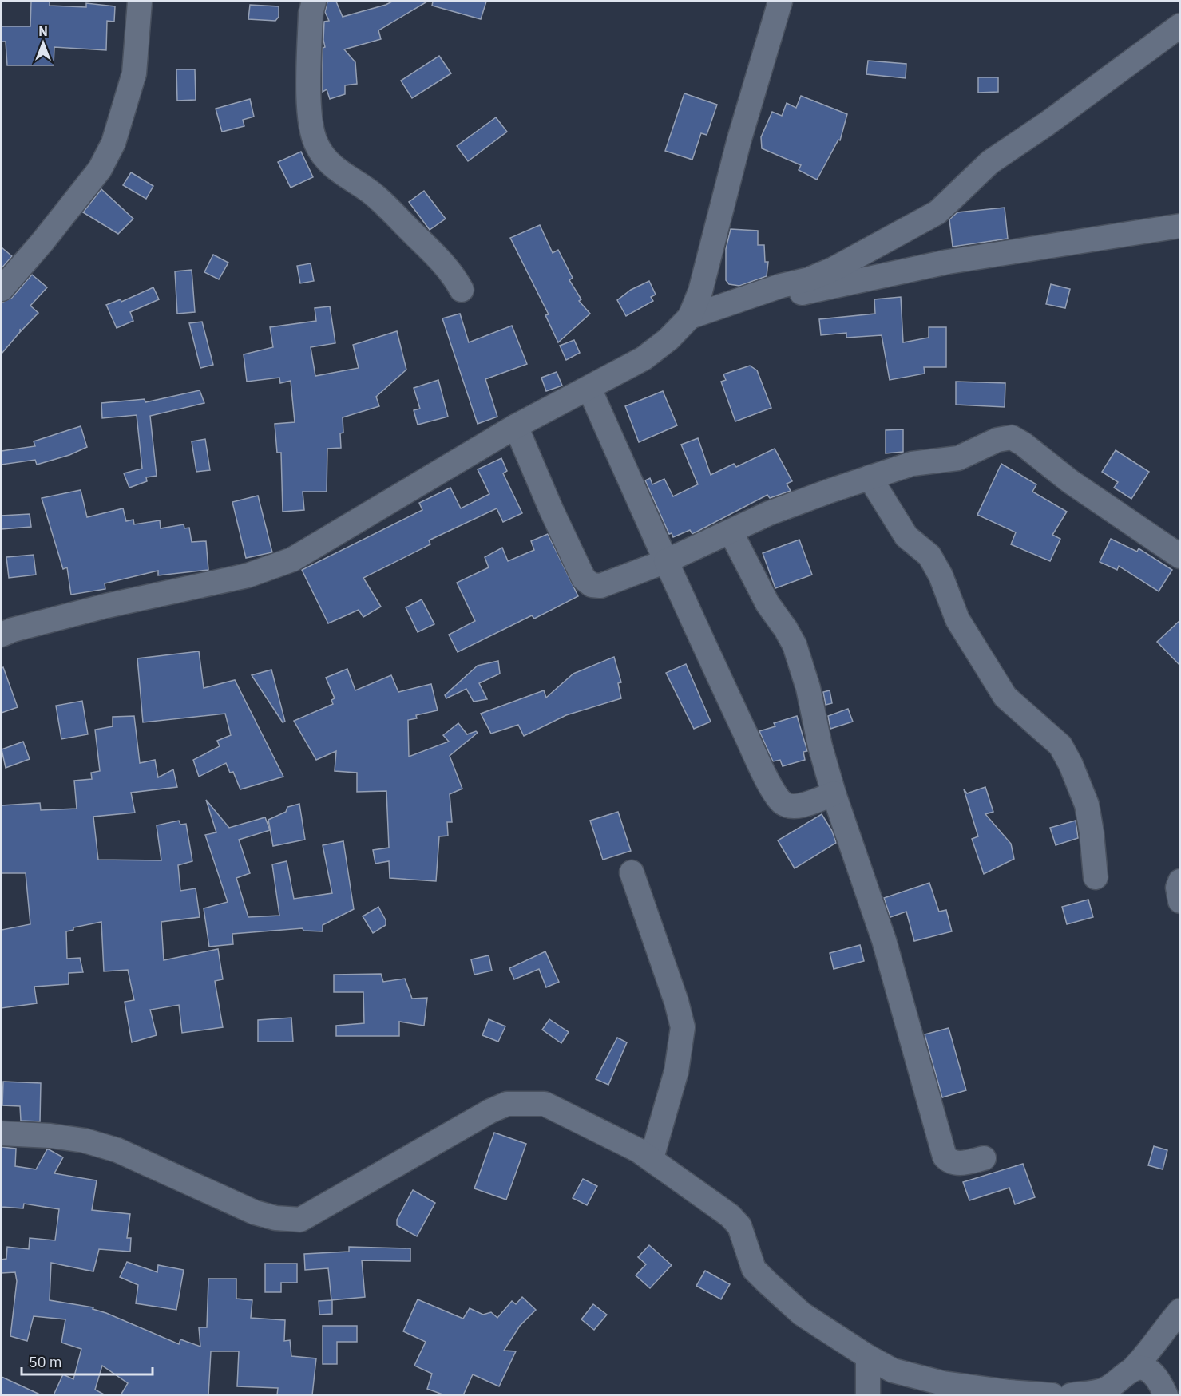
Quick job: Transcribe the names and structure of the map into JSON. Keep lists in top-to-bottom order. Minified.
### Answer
{"scale_bar":"50 m","north":"top"}
